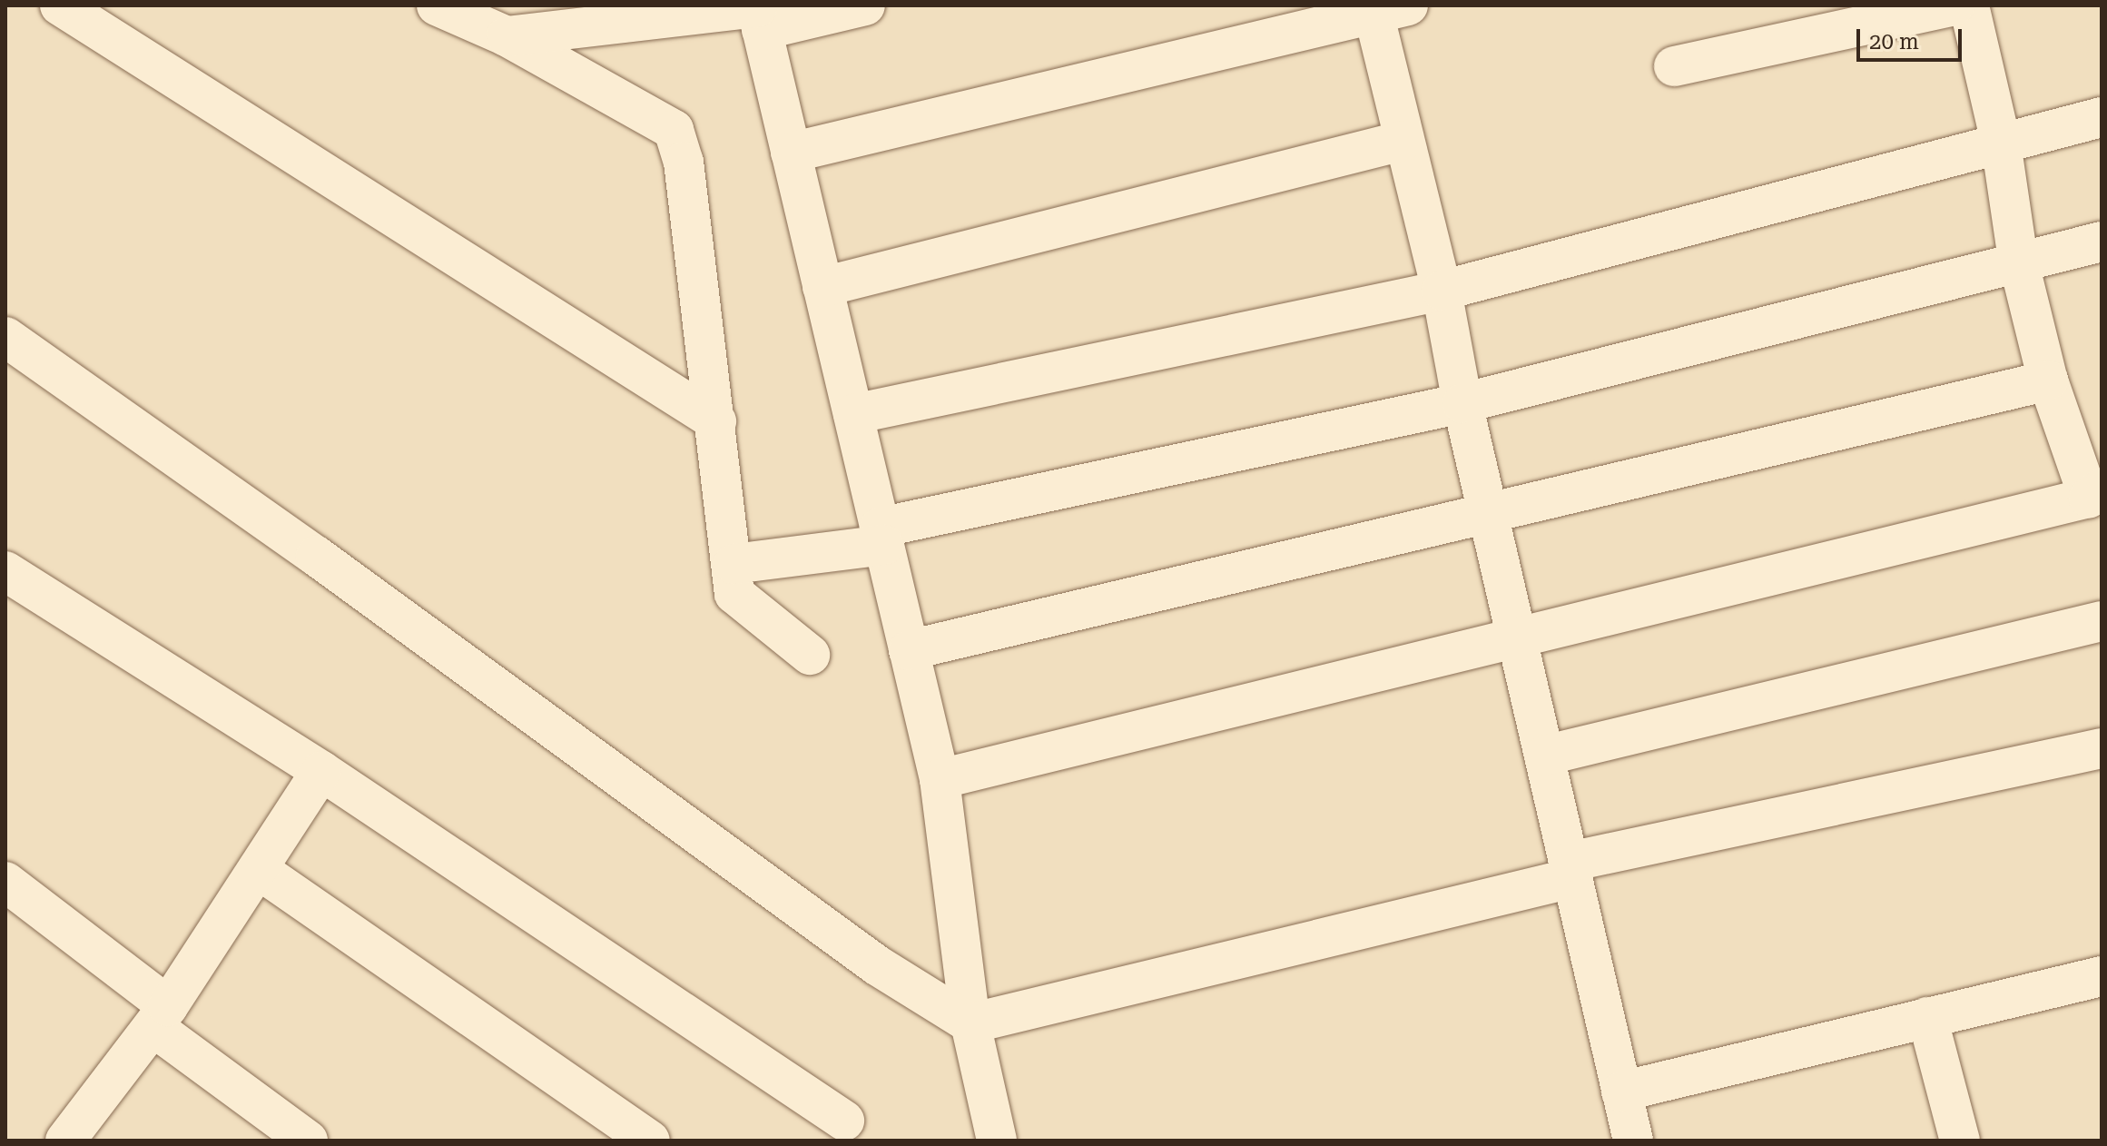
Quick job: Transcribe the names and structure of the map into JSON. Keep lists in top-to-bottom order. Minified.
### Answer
{"scale_bar":"20 m"}
